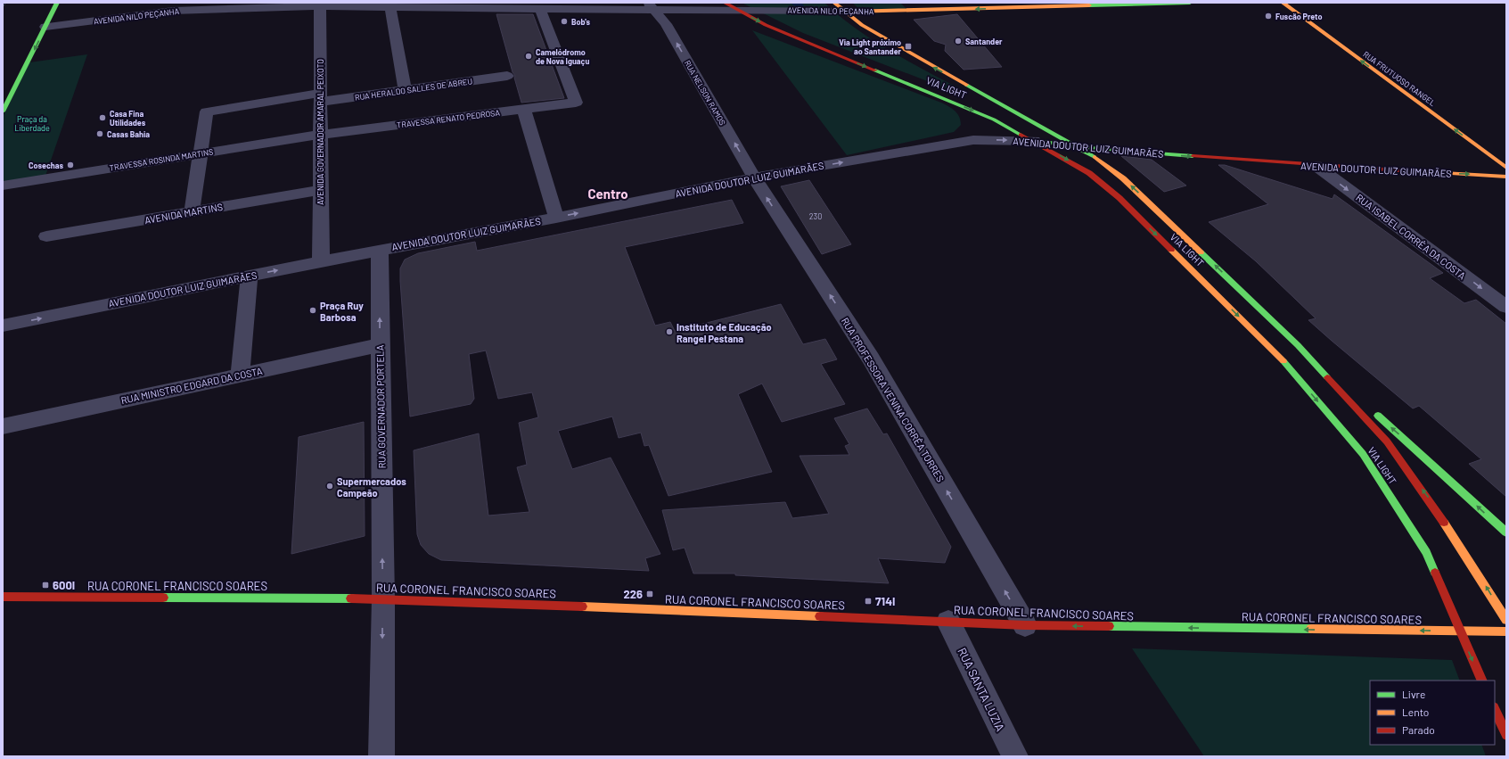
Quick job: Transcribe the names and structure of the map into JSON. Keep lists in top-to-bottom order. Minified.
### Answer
{"streets":{"main road":["AVENIDA NILO PEÇANHA","RUA FRUTUOSO RANGEL","VIA LIGHT","AVENIDA DOUTOR LUIZ GUIMARÃES","RUA CORONEL FRANCISCO SOARES"],"street":["RUA HERALDO SALLES DE ABREU","RUA NELSON RAMOS","TRAVESSA RENATO PEDROSA","AVENIDA GOVERNADOR AMARAL PEIXOTO","TRAVESSA ROSINDA MARTINS","AVENIDA MARTINS","RUA ISABEL CORRÊA DA COSTA","RUA MINISTRO EDGARD DA COSTA","RUA PROFESSORA VENINA CORRÊA TORRES","RUA GOVERNADOR PORTELA","RUA SANTA LUZIA"]},"crossings":[["AVENIDA NILO PEÇANHA","VIA LIGHT"],["AVENIDA NILO PEÇANHA","RUA NELSON RAMOS"],["AVENIDA NILO PEÇANHA","TRAVESSA RENATO PEDROSA"],["AVENIDA NILO PEÇANHA","AVENIDA GOVERNADOR AMARAL PEIXOTO"],["VIA LIGHT","AVENIDA DOUTOR LUIZ GUIMARÃES"],["VIA LIGHT","RUA CORONEL FRANCISCO SOARES"],["RUA HERALDO SALLES DE ABREU","AVENIDA GOVERNADOR AMARAL PEIXOTO"],["RUA HERALDO SALLES DE ABREU","TRAVESSA ROSINDA MARTINS"],["RUA NELSON RAMOS","AVENIDA DOUTOR LUIZ GUIMARÃES"],["RUA NELSON RAMOS","RUA PROFESSORA VENINA CORRÊA TORRES"],["TRAVESSA RENATO PEDROSA","AVENIDA GOVERNADOR AMARAL PEIXOTO"],["TRAVESSA RENATO PEDROSA","TRAVESSA ROSINDA MARTINS"],["AVENIDA GOVERNADOR AMARAL PEIXOTO","AVENIDA DOUTOR LUIZ GUIMARÃES"],["AVENIDA GOVERNADOR AMARAL PEIXOTO","TRAVESSA ROSINDA MARTINS"],["AVENIDA GOVERNADOR AMARAL PEIXOTO","AVENIDA MARTINS"],["AVENIDA DOUTOR LUIZ GUIMARÃES","RUA ISABEL CORRÊA DA COSTA"],["AVENIDA DOUTOR LUIZ GUIMARÃES","RUA PROFESSORA VENINA CORRÊA TORRES"],["AVENIDA DOUTOR LUIZ GUIMARÃES","RUA GOVERNADOR PORTELA"],["RUA MINISTRO EDGARD DA COSTA","RUA GOVERNADOR PORTELA"],["RUA PROFESSORA VENINA CORRÊA TORRES","RUA CORONEL FRANCISCO SOARES"],["RUA GOVERNADOR PORTELA","RUA CORONEL FRANCISCO SOARES"],["RUA CORONEL FRANCISCO SOARES","RUA SANTA LUZIA"]],"one_way":["RUA FRUTUOSO RANGEL","RUA NELSON RAMOS","AVENIDA DOUTOR LUIZ GUIMARÃES","RUA ISABEL CORRÊA DA COSTA","RUA PROFESSORA VENINA CORRÊA TORRES"],"districts":["Centro"],"parks":["Praça da Liberdade"],"places":{"other":["Fuscão Preto","Bob's","Santander","Camelódromo de Nova Iguaçu","Casa Fina Utilidades","Casas Bahia","Cosechas","Praça Ruy Barbosa","Instituto de Educação Rangel Pestana","Supermercados Campeão"],"transit":["Via Light próximo ao Santander","600I","226","714I"]},"house_numbers":["230"],"legend":["Livre","Lento","Parado"]}
